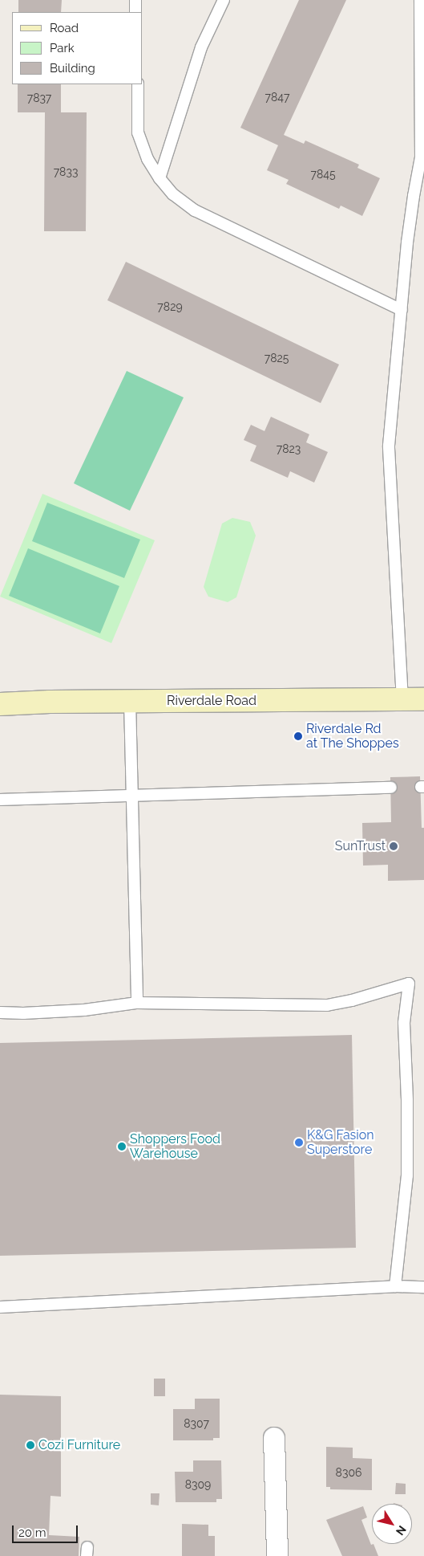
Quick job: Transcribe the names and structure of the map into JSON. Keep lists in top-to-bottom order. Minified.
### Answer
{"streets":{"main road":["Riverdale Road"]},"places":["Riverdale Rd at The Shoppes","SunTrust","K&G Fasion Superstore","Shoppers Food Warehouse","Cozi Furniture"],"house_numbers":["7847","7837","7833","7845","7829","7825","7823","8307","8306","8309"],"legend":["Road","Park","Building"],"scale_bar":"20 m","north":"bottom right"}
